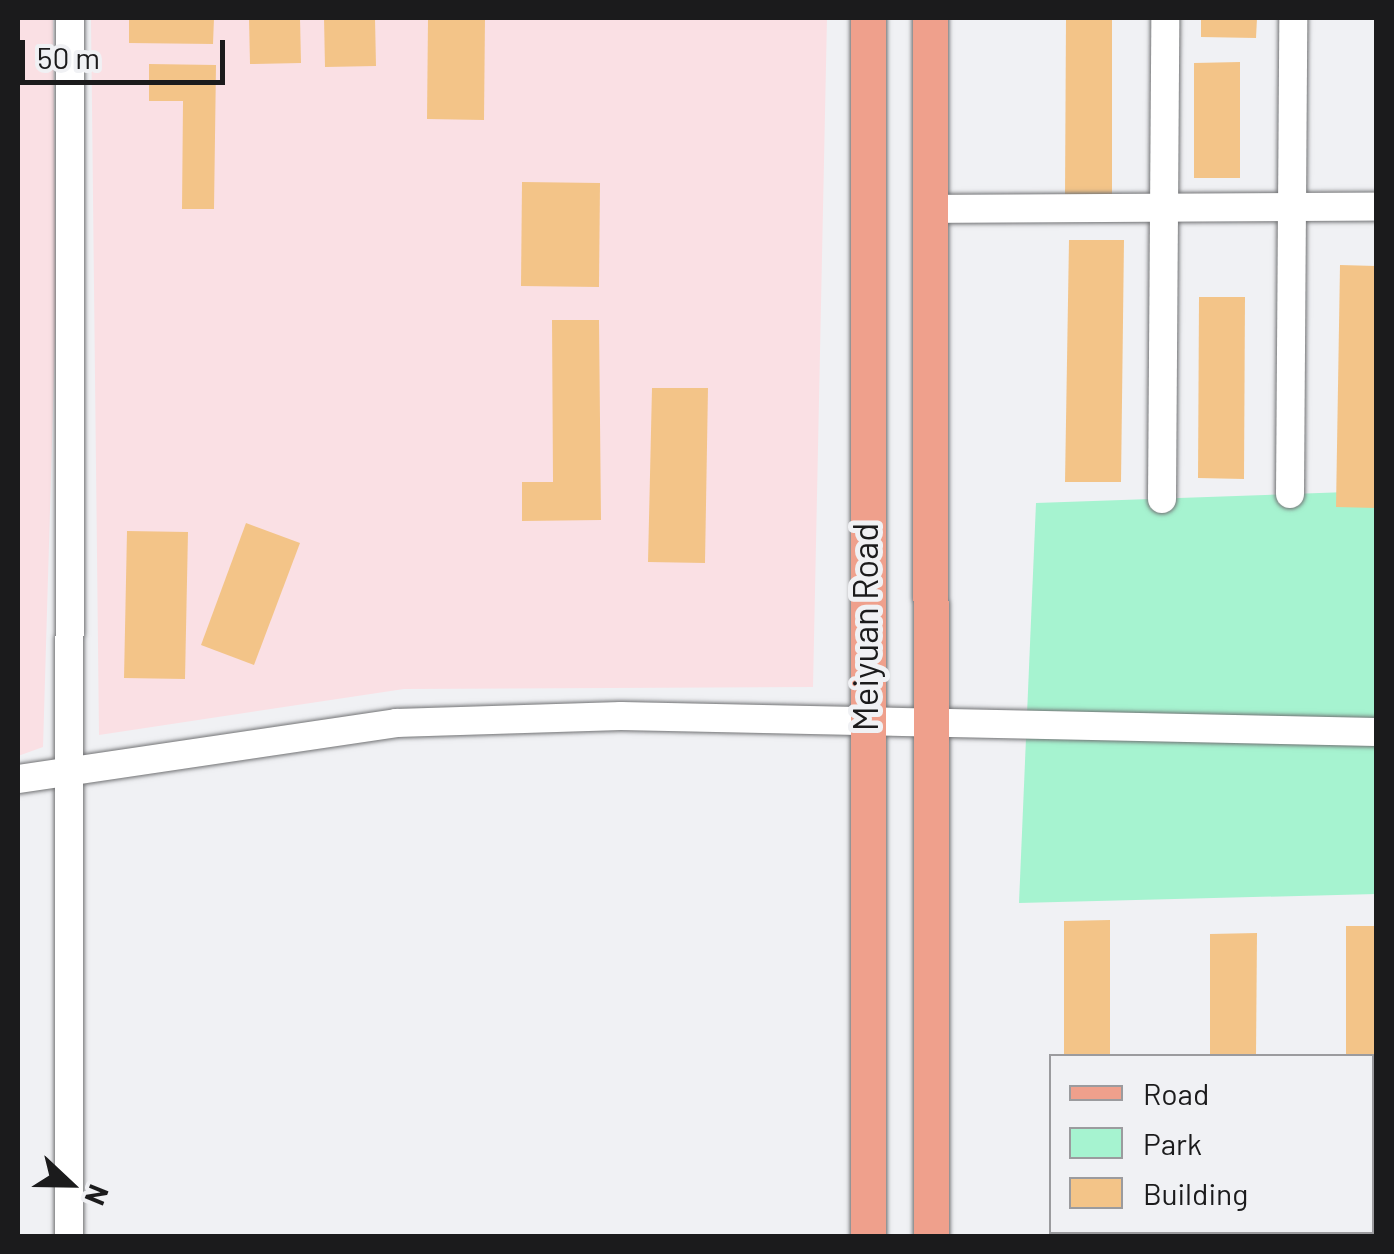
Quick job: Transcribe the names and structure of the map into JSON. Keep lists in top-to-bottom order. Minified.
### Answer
{"streets":{"main road":["Meiyuan Road"]},"legend":["Road","Park","Building"],"scale_bar":"50 m","north":"right"}
